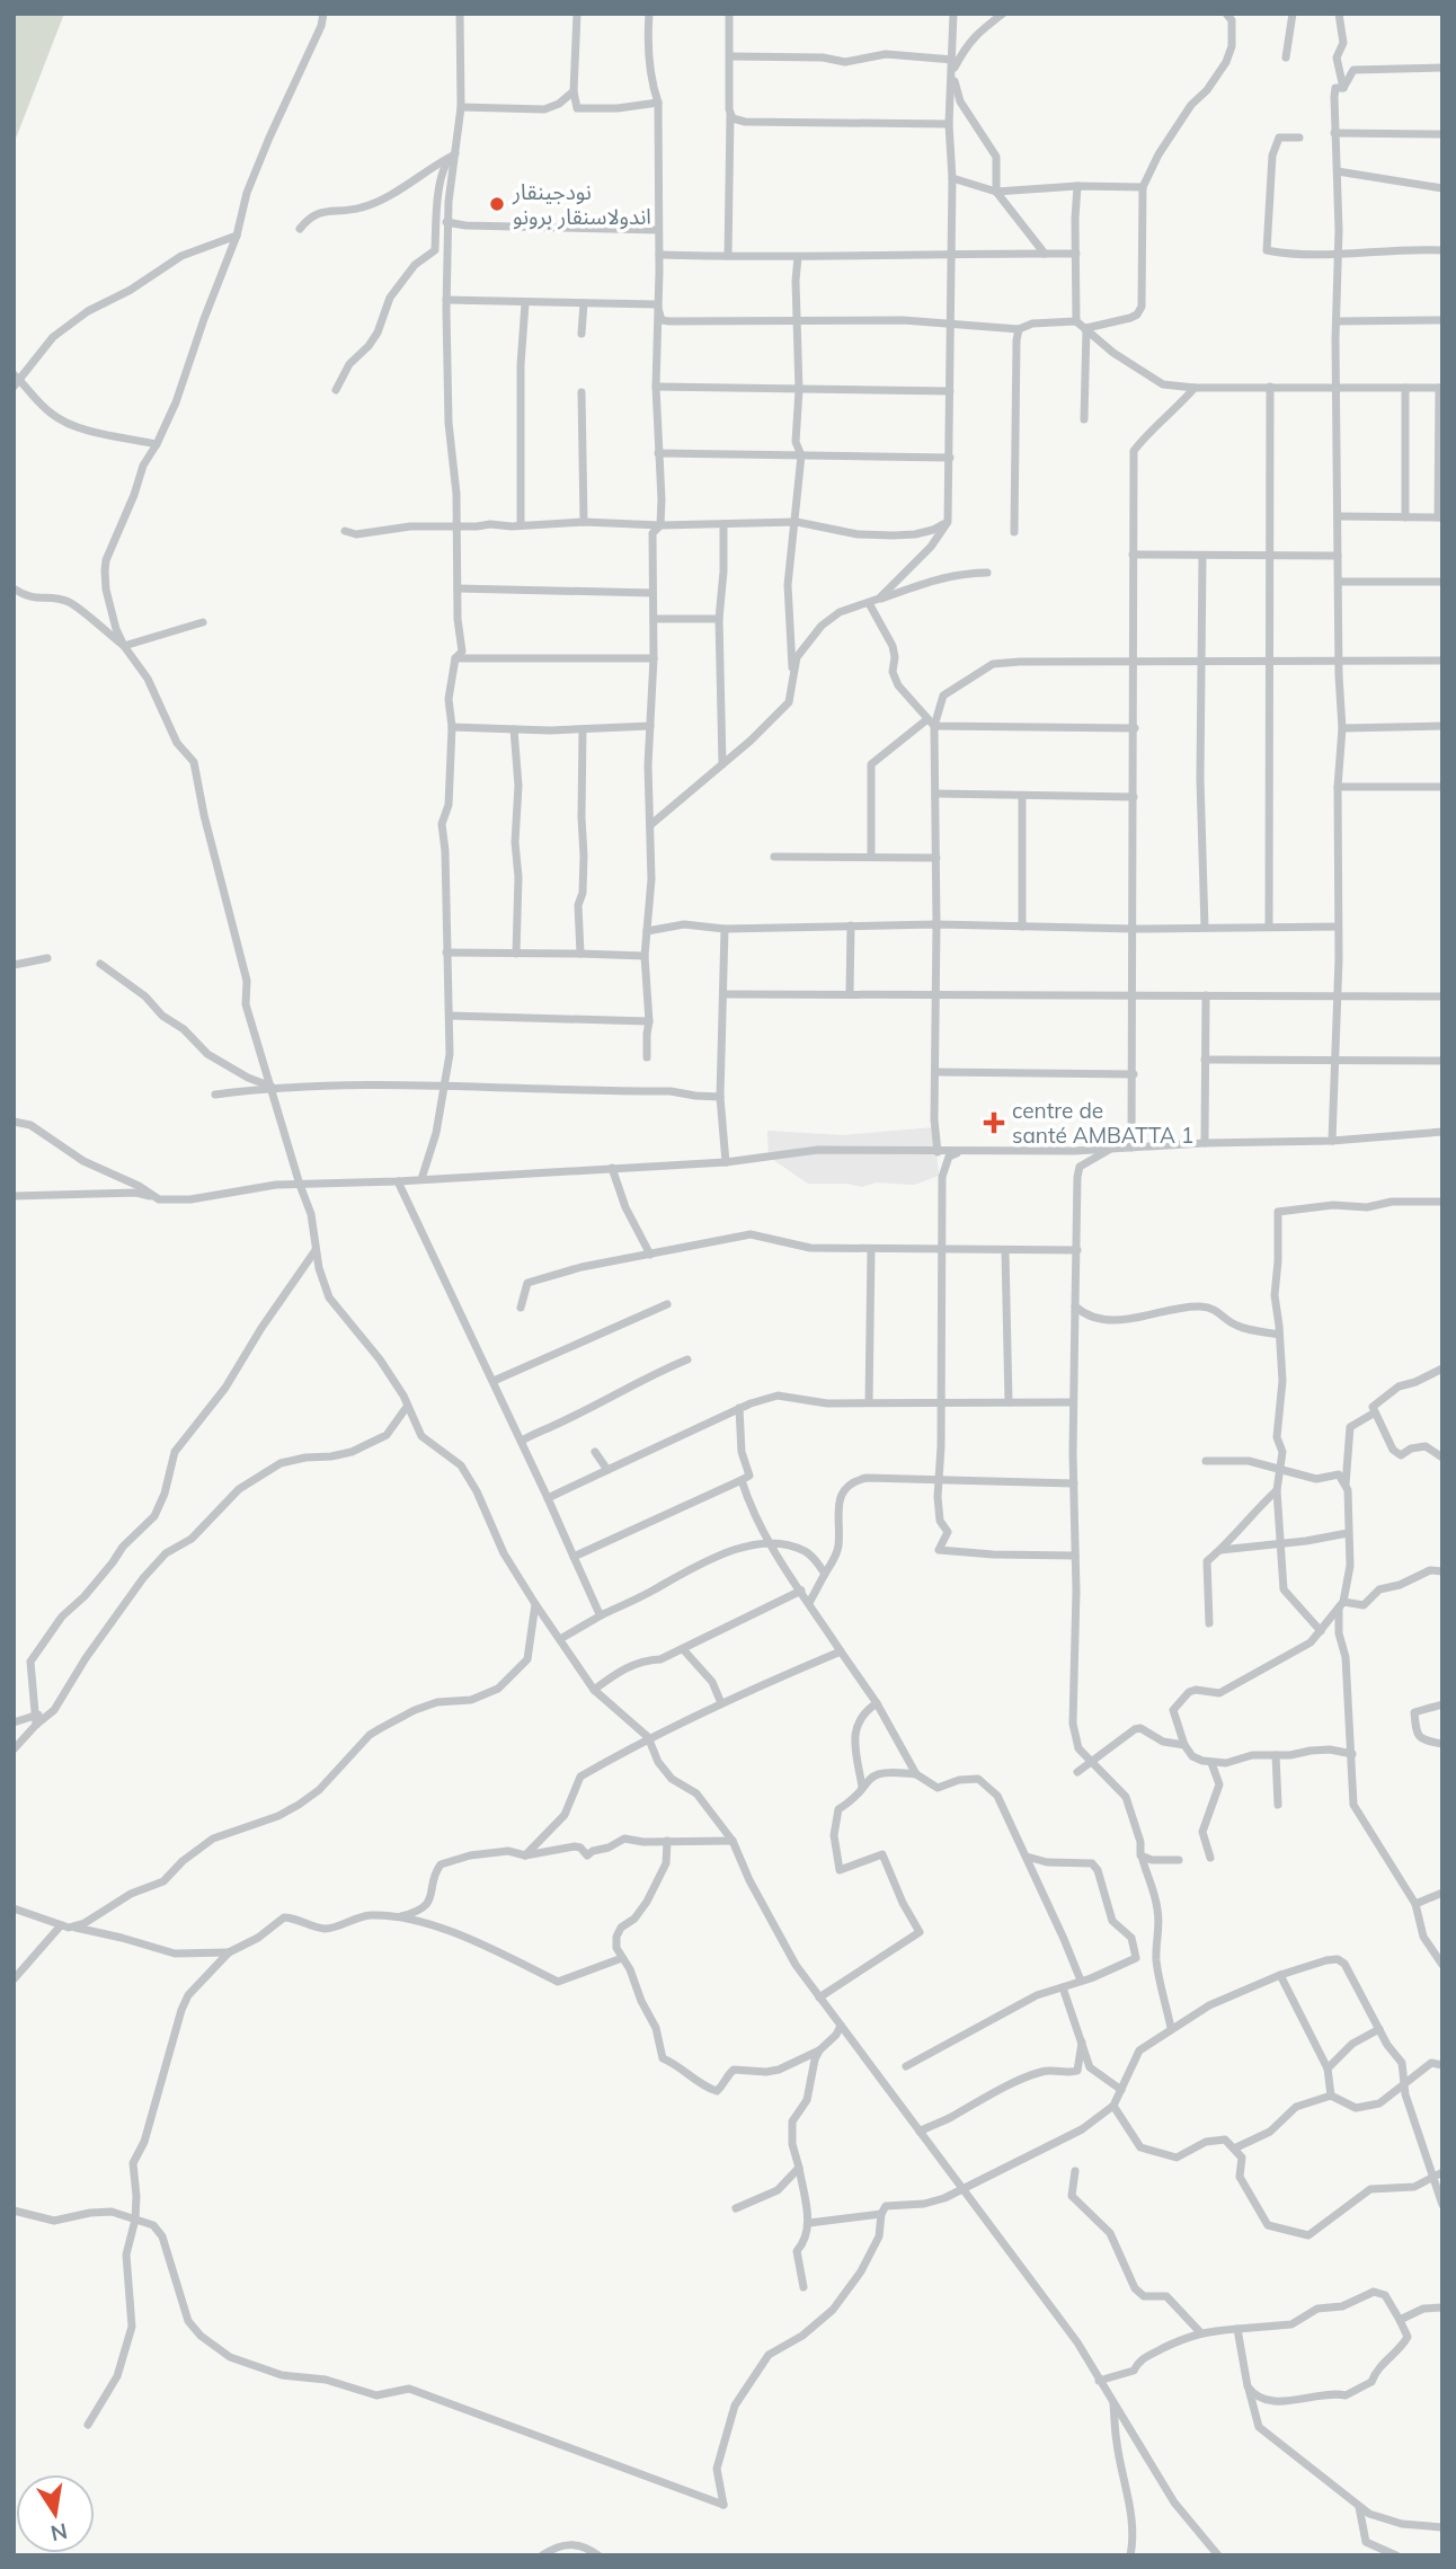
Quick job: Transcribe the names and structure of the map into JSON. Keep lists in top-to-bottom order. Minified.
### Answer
{"places":{"other":["نودجينقار اندولاسنقار برونو"],"health":["centre de santé AMBATTA 1"]},"north":"bottom"}
